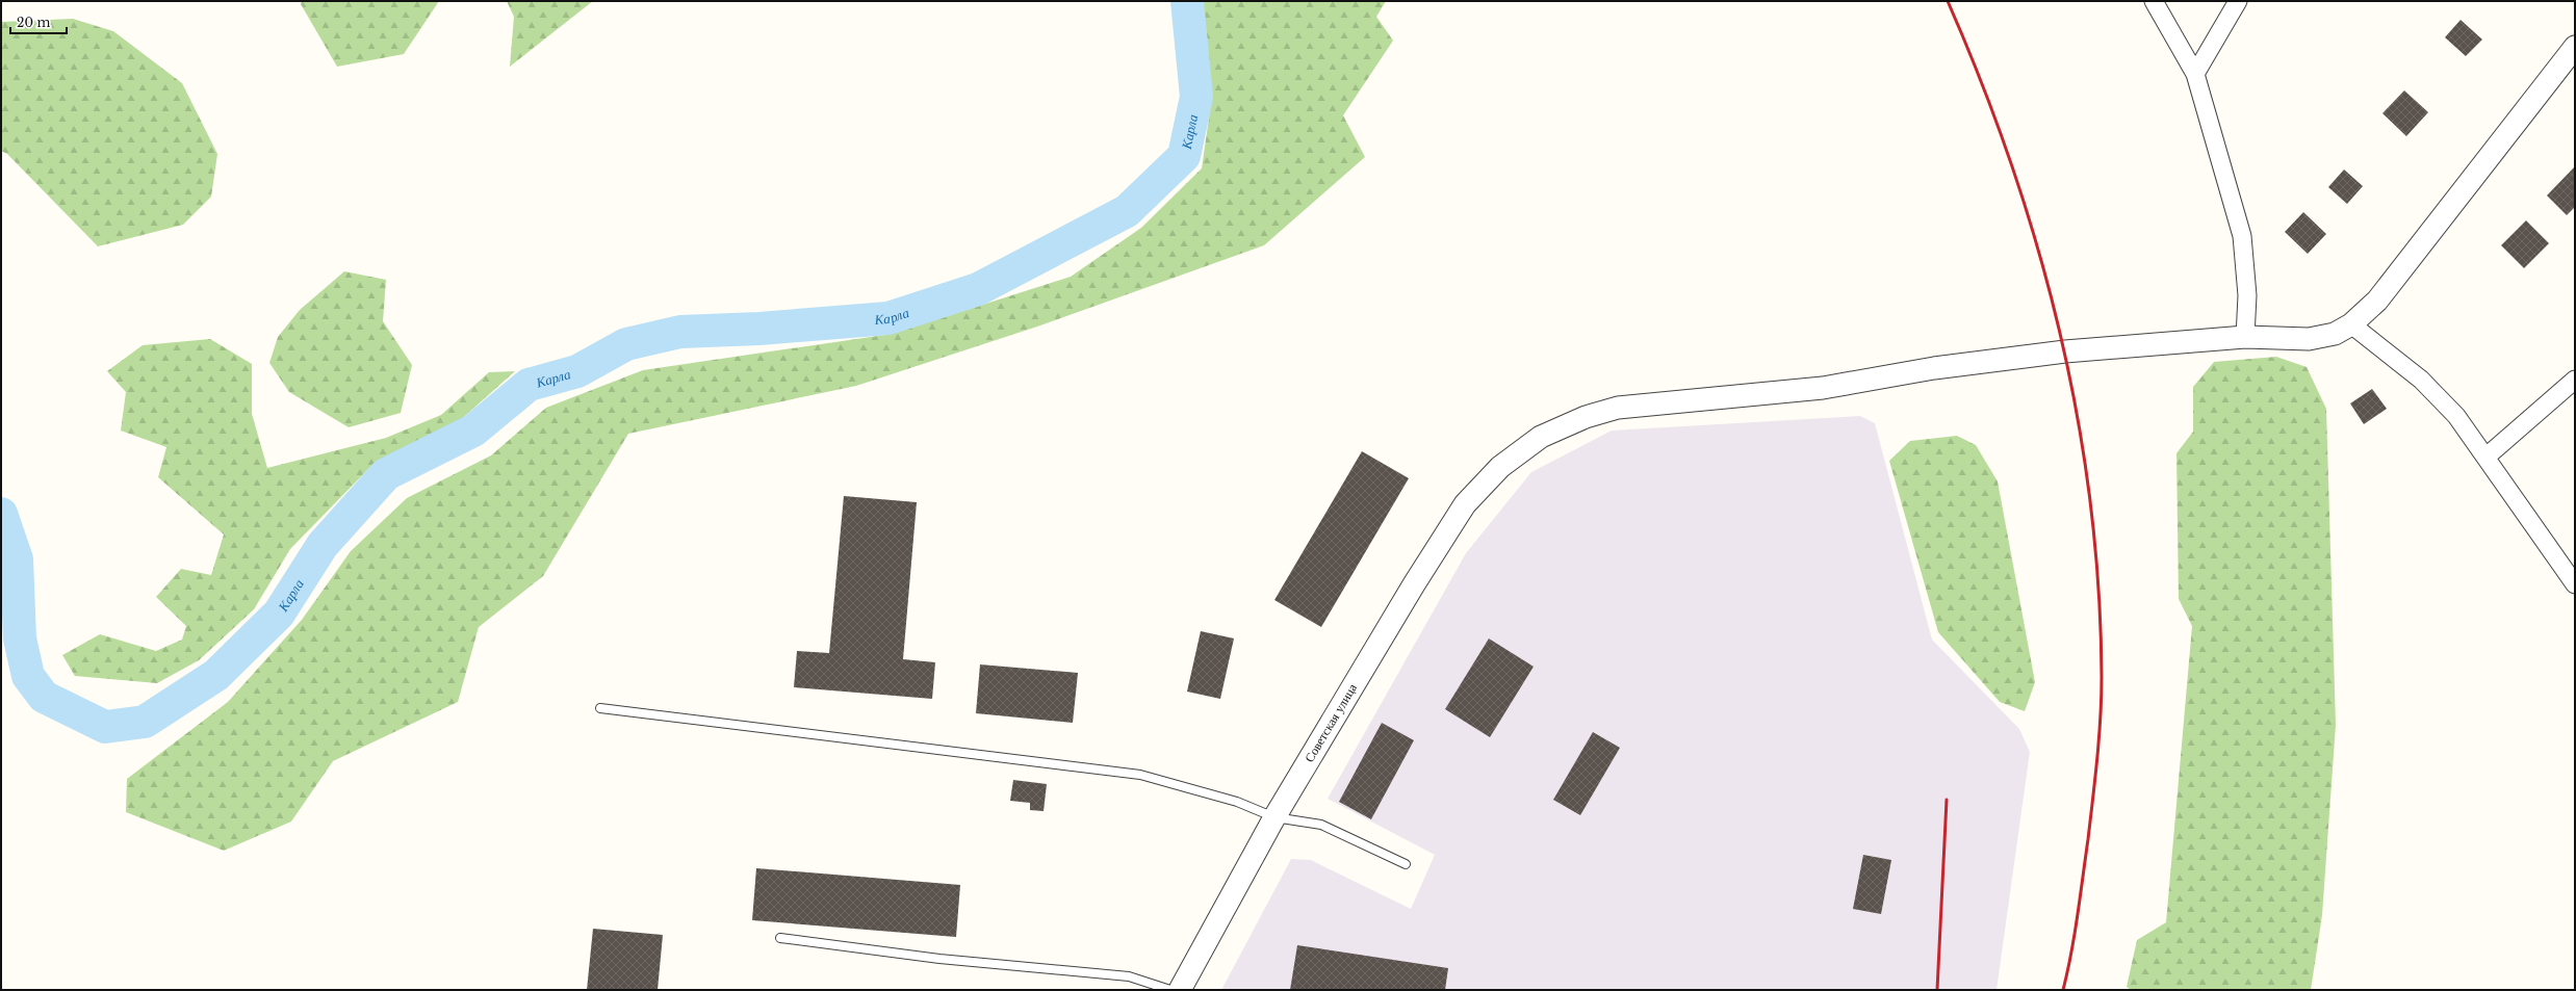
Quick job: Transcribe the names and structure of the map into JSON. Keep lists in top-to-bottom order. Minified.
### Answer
{"streets":{"street":["Советская улица"]},"water":["Карла"],"scale_bar":"20 m"}
